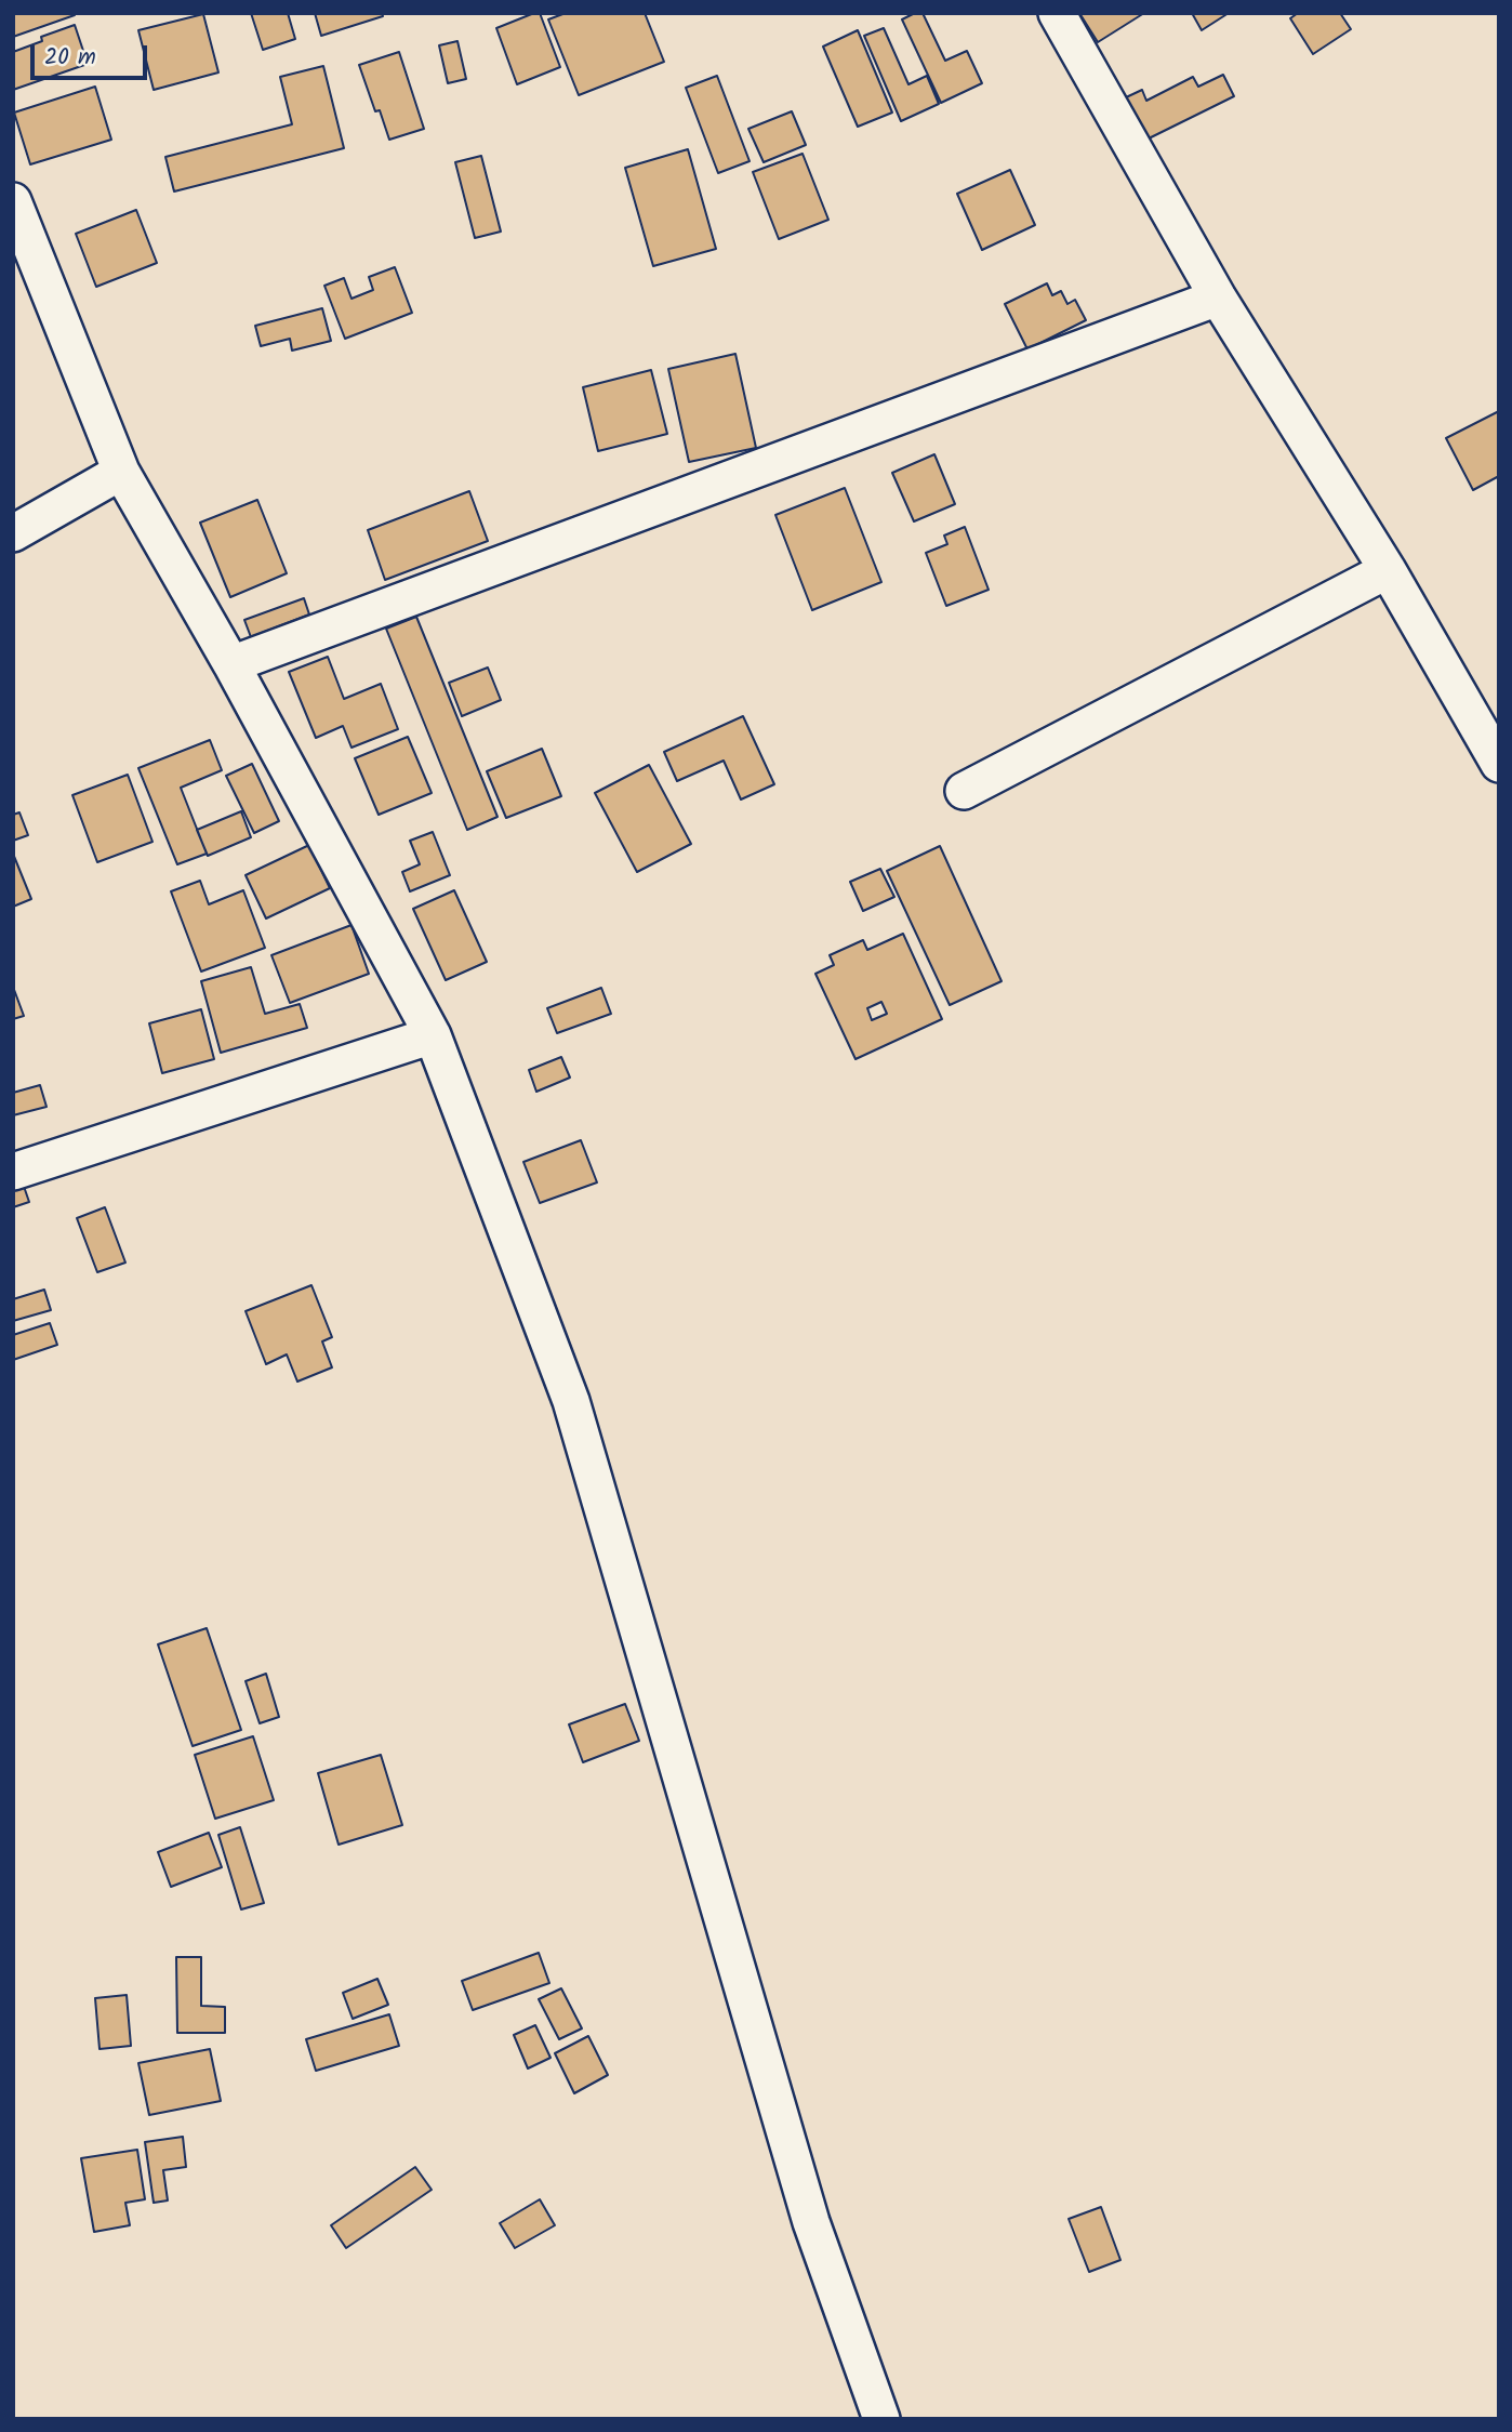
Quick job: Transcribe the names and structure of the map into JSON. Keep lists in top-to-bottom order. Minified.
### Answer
{"scale_bar":"20 m"}
